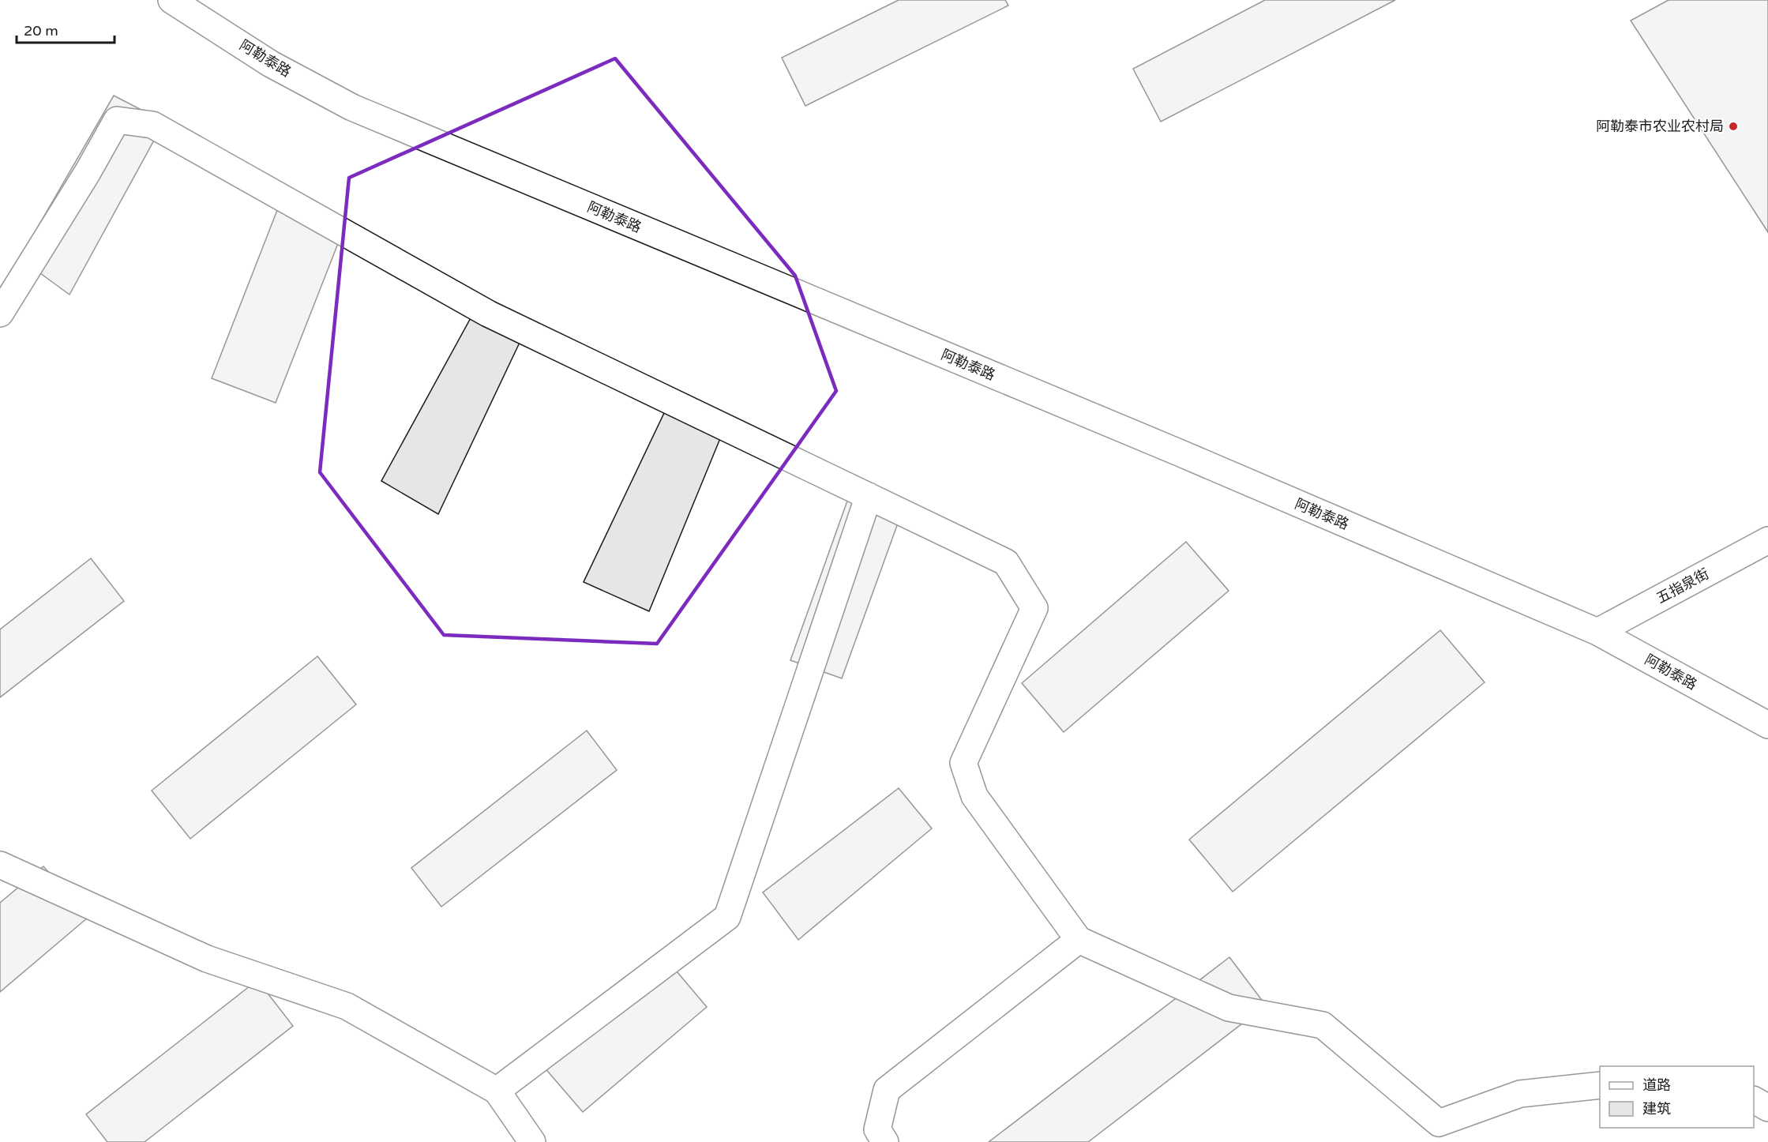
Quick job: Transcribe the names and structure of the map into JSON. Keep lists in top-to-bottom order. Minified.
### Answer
{"streets":{"street":["阿勒泰路","五指泉街"]},"crossings":[["阿勒泰路","五指泉街"]],"places":["阿勒泰市农业农村局"],"legend":["道路","建筑"],"scale_bar":"20 m"}
